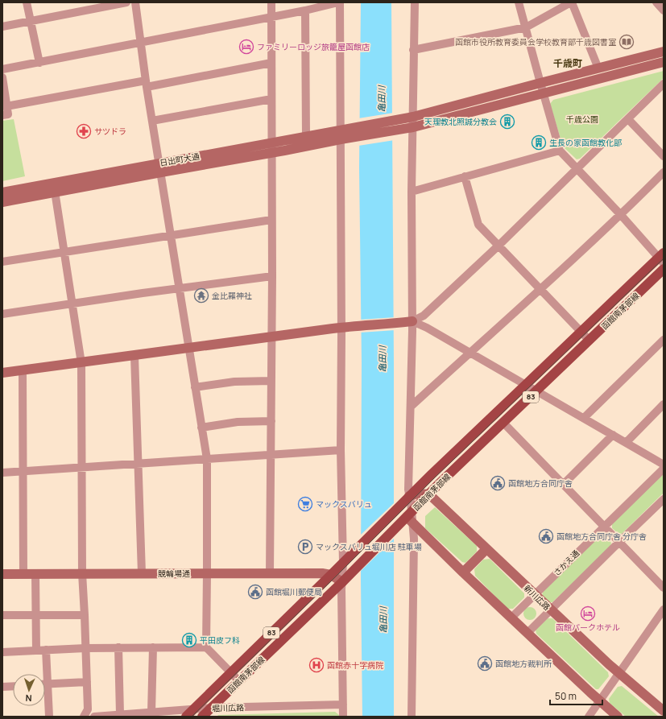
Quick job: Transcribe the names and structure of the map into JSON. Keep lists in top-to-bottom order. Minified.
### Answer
{"streets":{"main road":["函館南茅部線","83"],"street":["日出町大通","さかえ通","競輪場通","新川広路","堀川広路"]},"crossings":[["函館南茅部線","83"],["函館南茅部線","競輪場通"],["函館南茅部線","新川広路"],["函館南茅部線","堀川広路"],["83","競輪場通"],["83","堀川広路"],["さかえ通","新川広路"]],"districts":["千歳町"],"water":["亀田川"],"parks":["千歳公園"],"places":{"library":["函館市役所教育委員会学校教育部千歳図書室"],"hotel":["ファミリーロッジ旅籠屋函館店","函館パークホテル"],"building":["天理教北照誠分教会","生長の家函館教化部","平田皮フ科"],"pharmacy":["サツドラ"],"temple":["金比羅神社"],"public building":["函館地方合同庁舎","函館地方合同庁舎 分庁舎","函館堀川郵便局","函館地方裁判所"],"supermarket":["マックスバリュ"],"parking":["マックスバリュ堀川店 駐車場"],"hospital":["函館赤十字病院"]},"scale_bar":"50 m","north":"bottom"}
